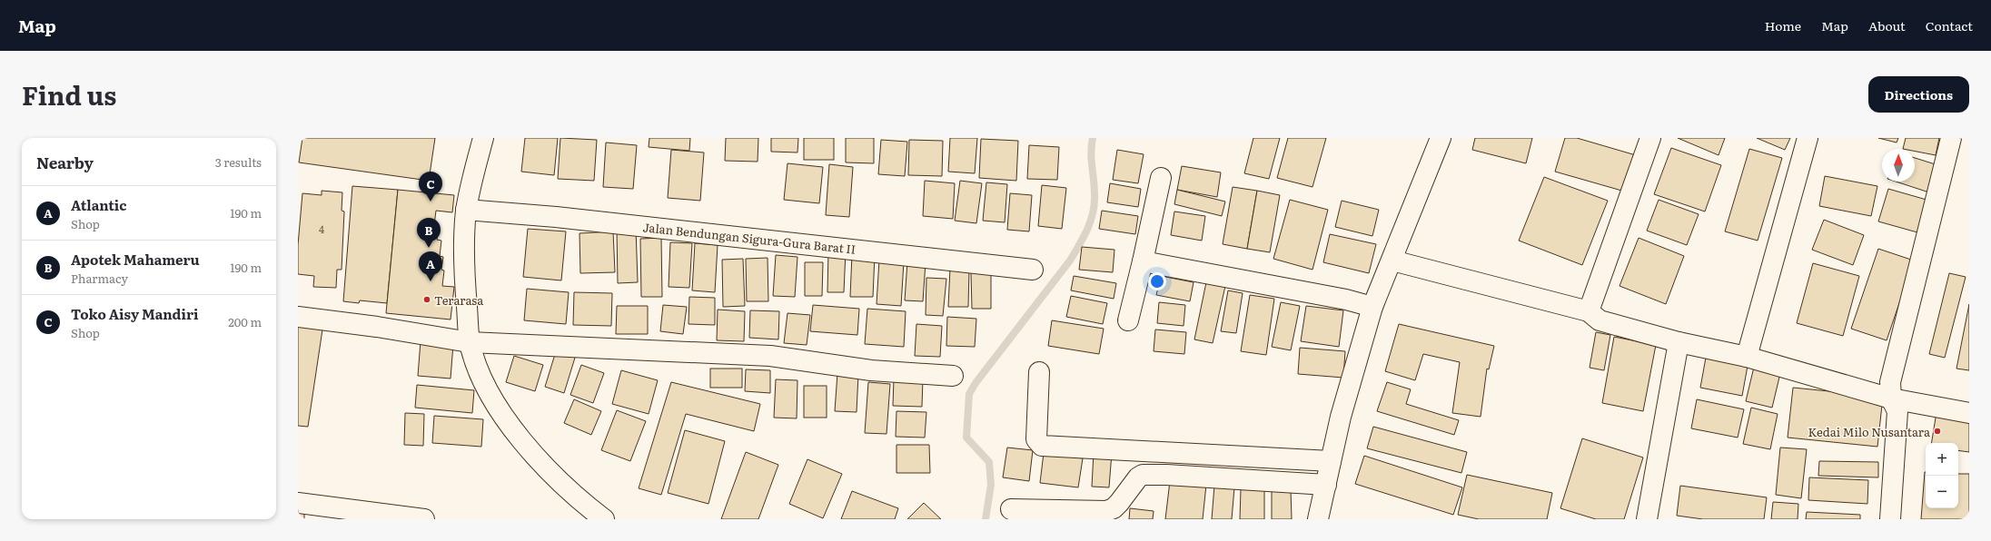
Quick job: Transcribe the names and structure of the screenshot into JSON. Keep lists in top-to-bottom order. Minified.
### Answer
{"streets":{"street":["Jalan Bendungan Sigura-Gura Barat II"]},"places":["Terarasa","Kedai Milo Nusantara"],"house_numbers":["4"],"north":"top","page":{"header":"Map","nav":["Home","Map","About","Contact"],"title":"Find us","buttons":"Directions","heading":["Nearby","3 results"],"pins":["C","B","A"],"list":[{"mark":"A","name":"Atlantic","note":"Shop","value":"190 m"},{"mark":"B","name":"Apotek Mahameru","note":"Pharmacy","value":"190 m"},{"mark":"C","name":"Toko Aisy Mandiri","note":"Shop","value":"200 m"}],"map_buttons":["+","−"]}}
